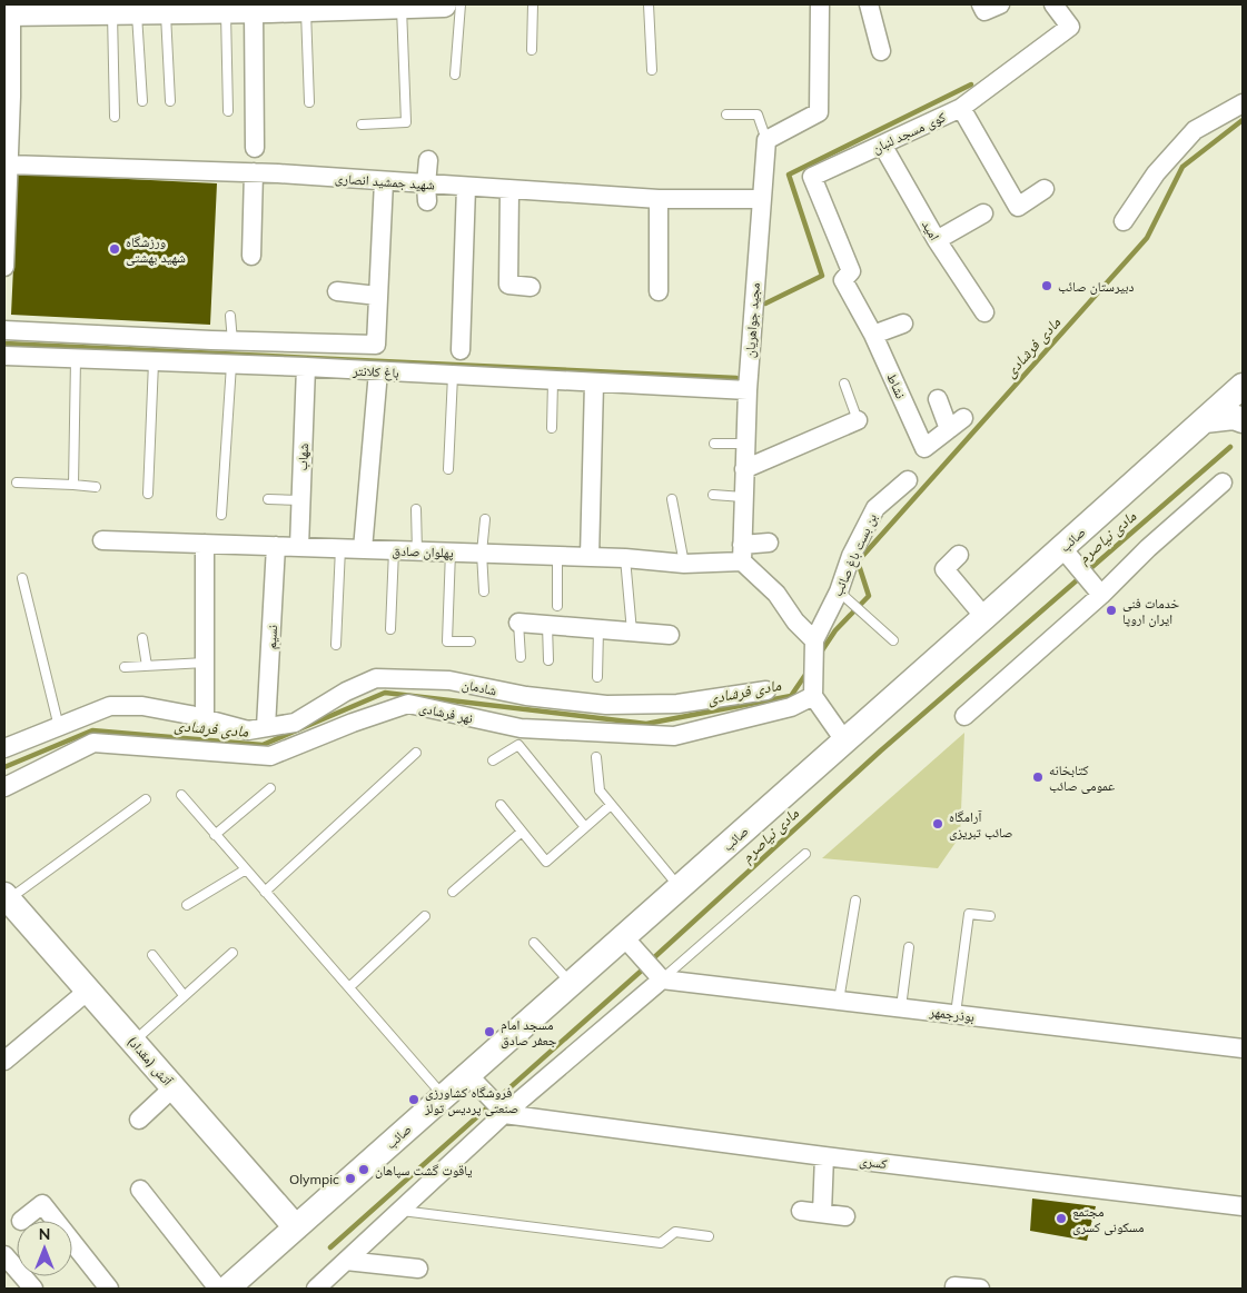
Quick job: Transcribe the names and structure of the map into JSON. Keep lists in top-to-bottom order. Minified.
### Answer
{"streets":{"main road":["صائب","آتش (مقداد)"],"street":["کوی مسجد لنبان","شهید جمشید انصاری","امید","مجید جواهریان","باغ کلانتر","نشاط","شهاب","پهلوان صادق","بن بست باغ صائب","نسیم","شادمان","نهر فرشادی","بوذرجمهر","کسری"]},"crossings":[["کوی مسجد لنبان","امید"],["کوی مسجد لنبان","نشاط"],["شهید جمشید انصاری","مجید جواهریان"],["مجید جواهریان","باغ کلانتر"],["مجید جواهریان","پهلوان صادق"],["باغ کلانتر","شهاب"],["شهاب","پهلوان صادق"],["صائب","آتش (مقداد)"],["پهلوان صادق","نسیم"],["نسیم","شادمان"]],"water":["مادی فرشادی","مادی نیاصرم"],"places":["ورزشگاه شهید بهشتی","دبیرستان صائب","خدمات فنی ایران اروپا","کتابخانه عمومی صائب","آرامگاه صائب تبریزی","مسجد امام جعفر صادق","فروشگاه کشاورزی صنعتی پردیس تولز","یاقوت گشت سپاهان","Olympic","مجتمع مسکونی کسری"],"north":"top"}
